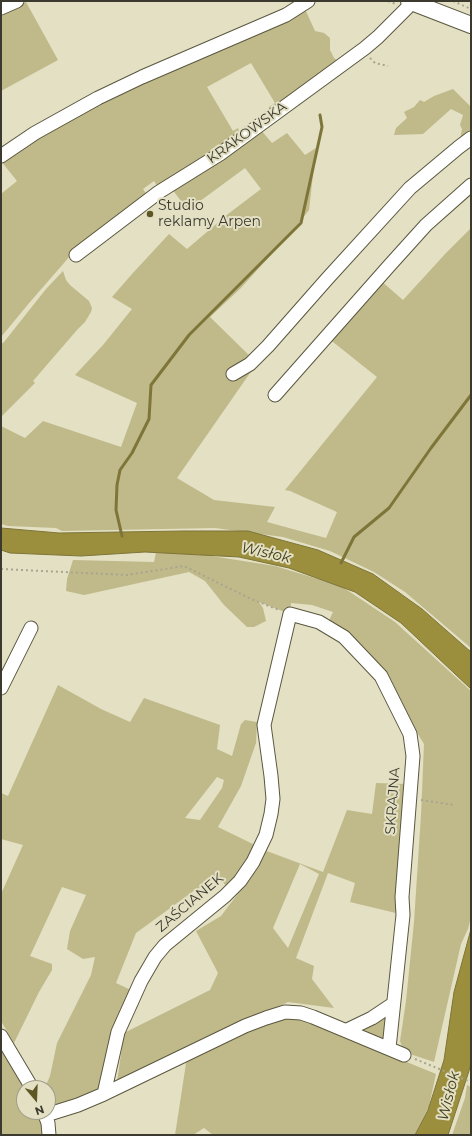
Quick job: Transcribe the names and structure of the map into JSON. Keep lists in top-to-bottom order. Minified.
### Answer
{"streets":{"main road":["KRAKOWSKA"],"street":["SKRAJNA","ZAŚCIANEK"]},"crossings":[["SKRAJNA","ZAŚCIANEK"]],"water":["Wisłok"],"places":["Studio reklamy Arpen"],"north":"bottom"}
